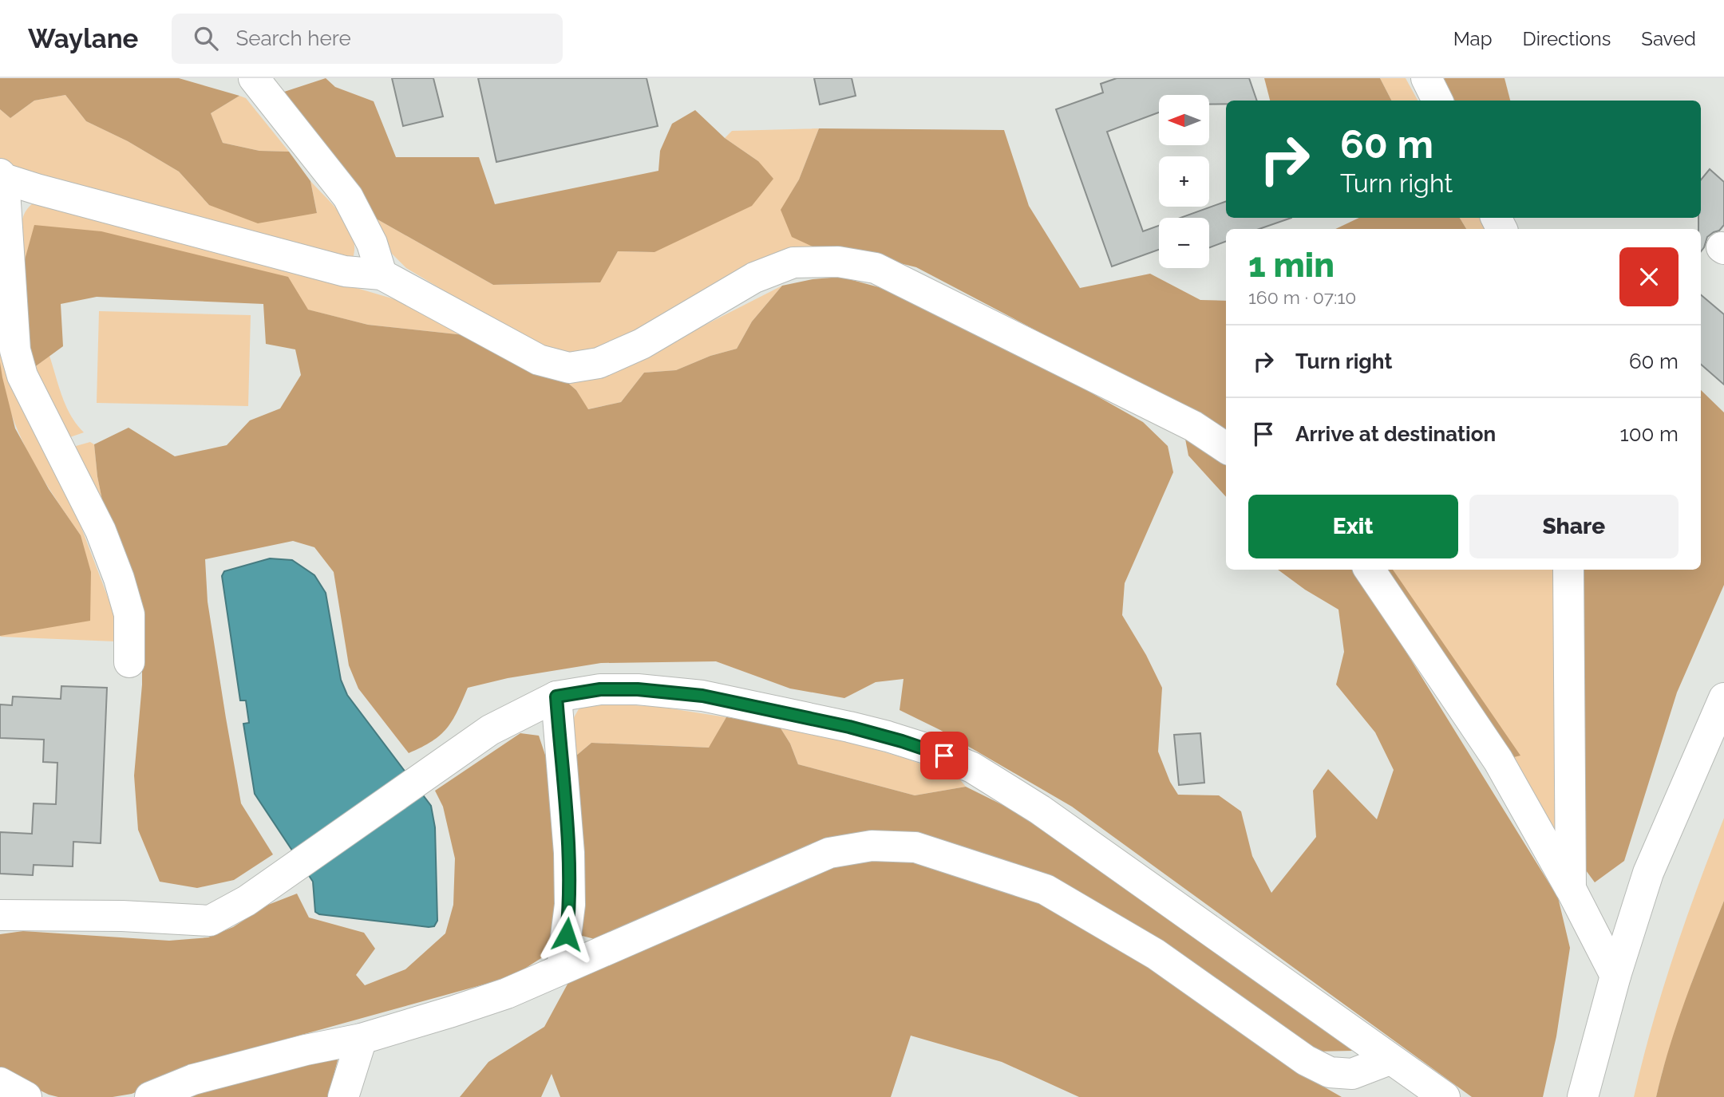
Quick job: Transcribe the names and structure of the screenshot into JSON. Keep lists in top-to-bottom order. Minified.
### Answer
{"north":"left","page":{"header":"Waylane","search":"Search here","nav":["Map","Directions","Saved"],"map_buttons":["+","−"],"turn":["60 m","Turn right"],"heading":["1 min","160 m · 07:10"],"list":[{"name":"Turn right","value":"60 m"},{"name":"Arrive at destination","value":"100 m"}],"buttons":["Exit","Share"]}}
